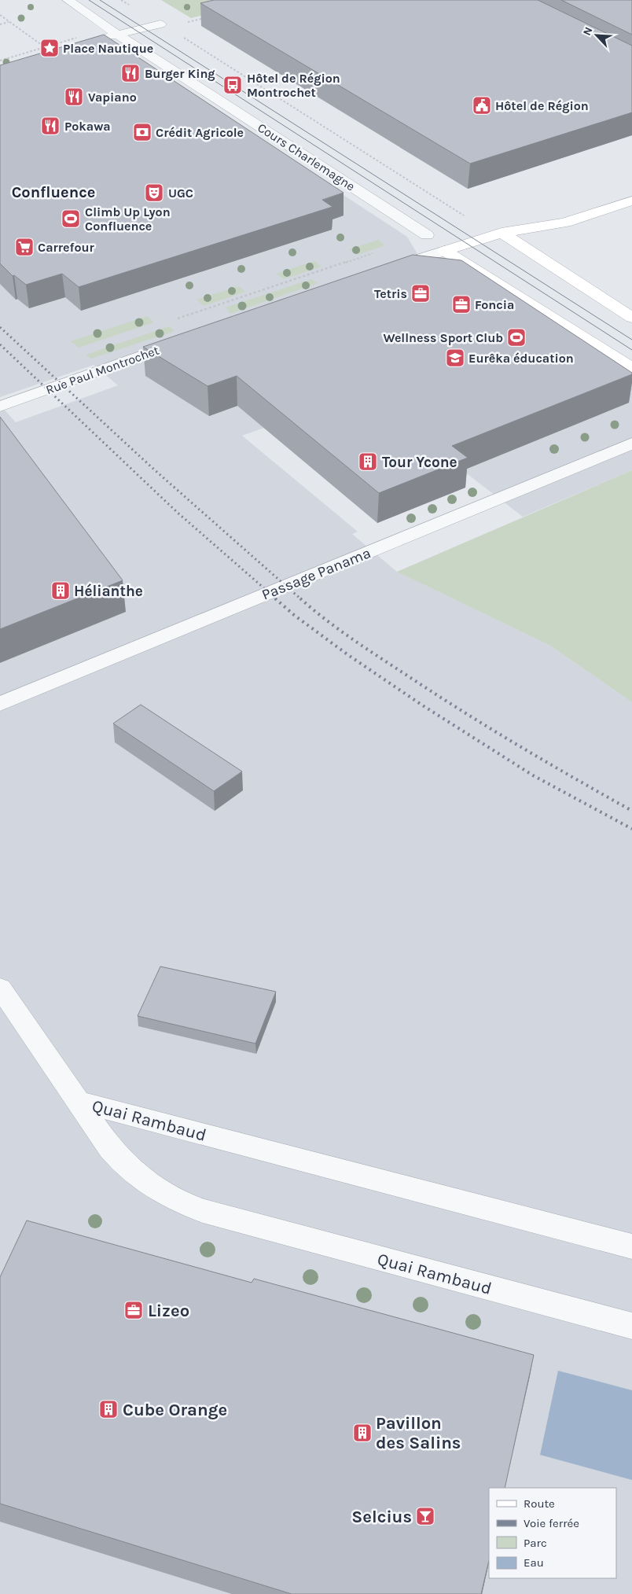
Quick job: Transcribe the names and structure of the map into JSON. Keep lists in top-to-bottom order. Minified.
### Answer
{"streets":{"street":["Cours Charlemagne","Rue Paul Montrochet","Passage Panama","Quai Rambaud"]},"districts":["Confluence"],"places":{"place":["Place Nautique"],"restaurant":["Burger King","Vapiano","Pokawa"],"bus stop":["Hôtel de Région Montrochet"],"public building":["Hôtel de Région"],"bank":["Crédit Agricole"],"theatre":["UGC"],"sports":["Climb Up Lyon Confluence","Wellness Sport Club"],"supermarket":["Carrefour"],"office":["Tetris","Foncia","Lizeo"],"school or university":["Eurêka éducation"],"building":["Tour Ycone","Hélianthe","Cube Orange","Pavillon des Salins"],"bar":["Selcius"]},"legend":["Route","Voie ferrée","Parc","Eau"],"north":"top left"}
